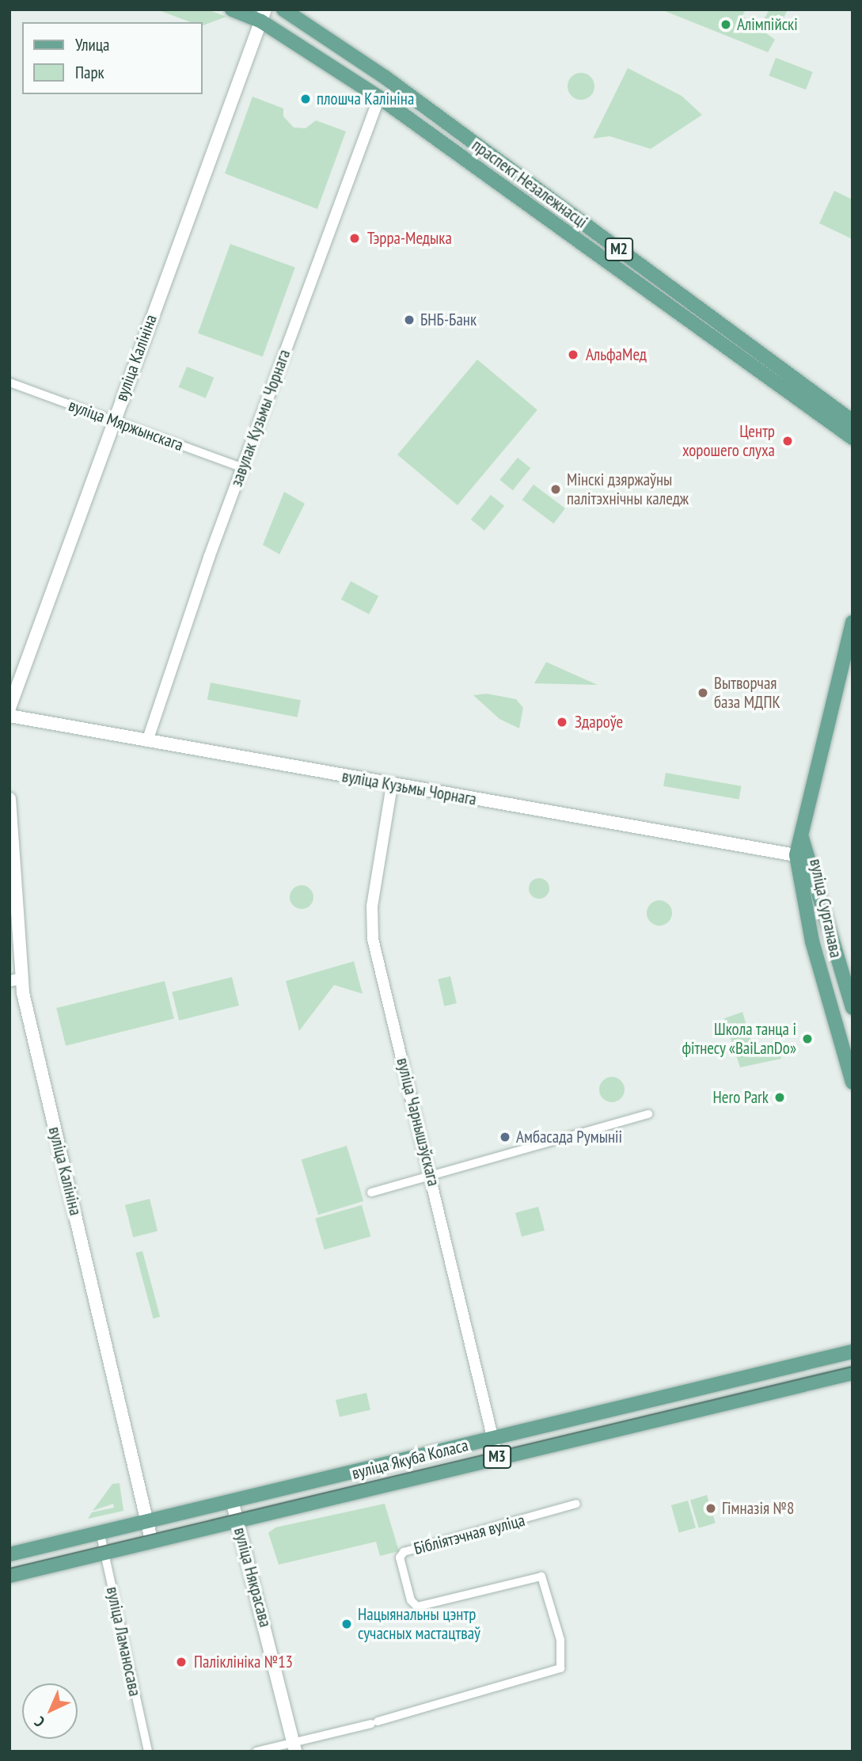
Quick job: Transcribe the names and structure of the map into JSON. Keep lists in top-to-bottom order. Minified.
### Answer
{"streets":{"main road":["праспект Незалежнасці","М2","вуліца Калініна","вуліца Кузьмы Чорнага","вуліца Сурганава","М3","вуліца Якуба Коласа","вуліца Някрасава"],"street":["завулак Кузьмы Чорнага","вуліца Мяржынскага","вуліца Чарнышэўскага","Бібліятэчная вуліца","вуліца Ламаносава"]},"crossings":[["праспект Незалежнасці","вуліца Калініна"],["праспект Незалежнасці","завулак Кузьмы Чорнага"],["вуліца Калініна","вуліца Мяржынскага"],["вуліца Калініна","вуліца Якуба Коласа"],["завулак Кузьмы Чорнага","вуліца Мяржынскага"],["завулак Кузьмы Чорнага","вуліца Кузьмы Чорнага"],["вуліца Кузьмы Чорнага","вуліца Сурганава"],["вуліца Кузьмы Чорнага","вуліца Чарнышэўскага"],["вуліца Чарнышэўскага","вуліца Якуба Коласа"],["вуліца Якуба Коласа","вуліца Някрасава"],["вуліца Якуба Коласа","вуліца Ламаносава"],["Бібліятэчная вуліца","вуліца Някрасава"]],"places":["Алімпійскі","плошча Калініна","Тэрра-Медыка","БНБ-Банк","АльфаМед","Центр хорошего слуха","Мінскі дзяржаўны палітэхнічны каледж","Вытворчая база МДПК","Здароўе","Школа танца і фітнесу «BaiLanDo»","Hero Park","Амбасада Румыніі","Гімназія №8","Нацыянальны цэнтр сучасных мастацтваў","Паліклініка №13"],"legend":["Улица","Парк"],"north":"bottom left"}
